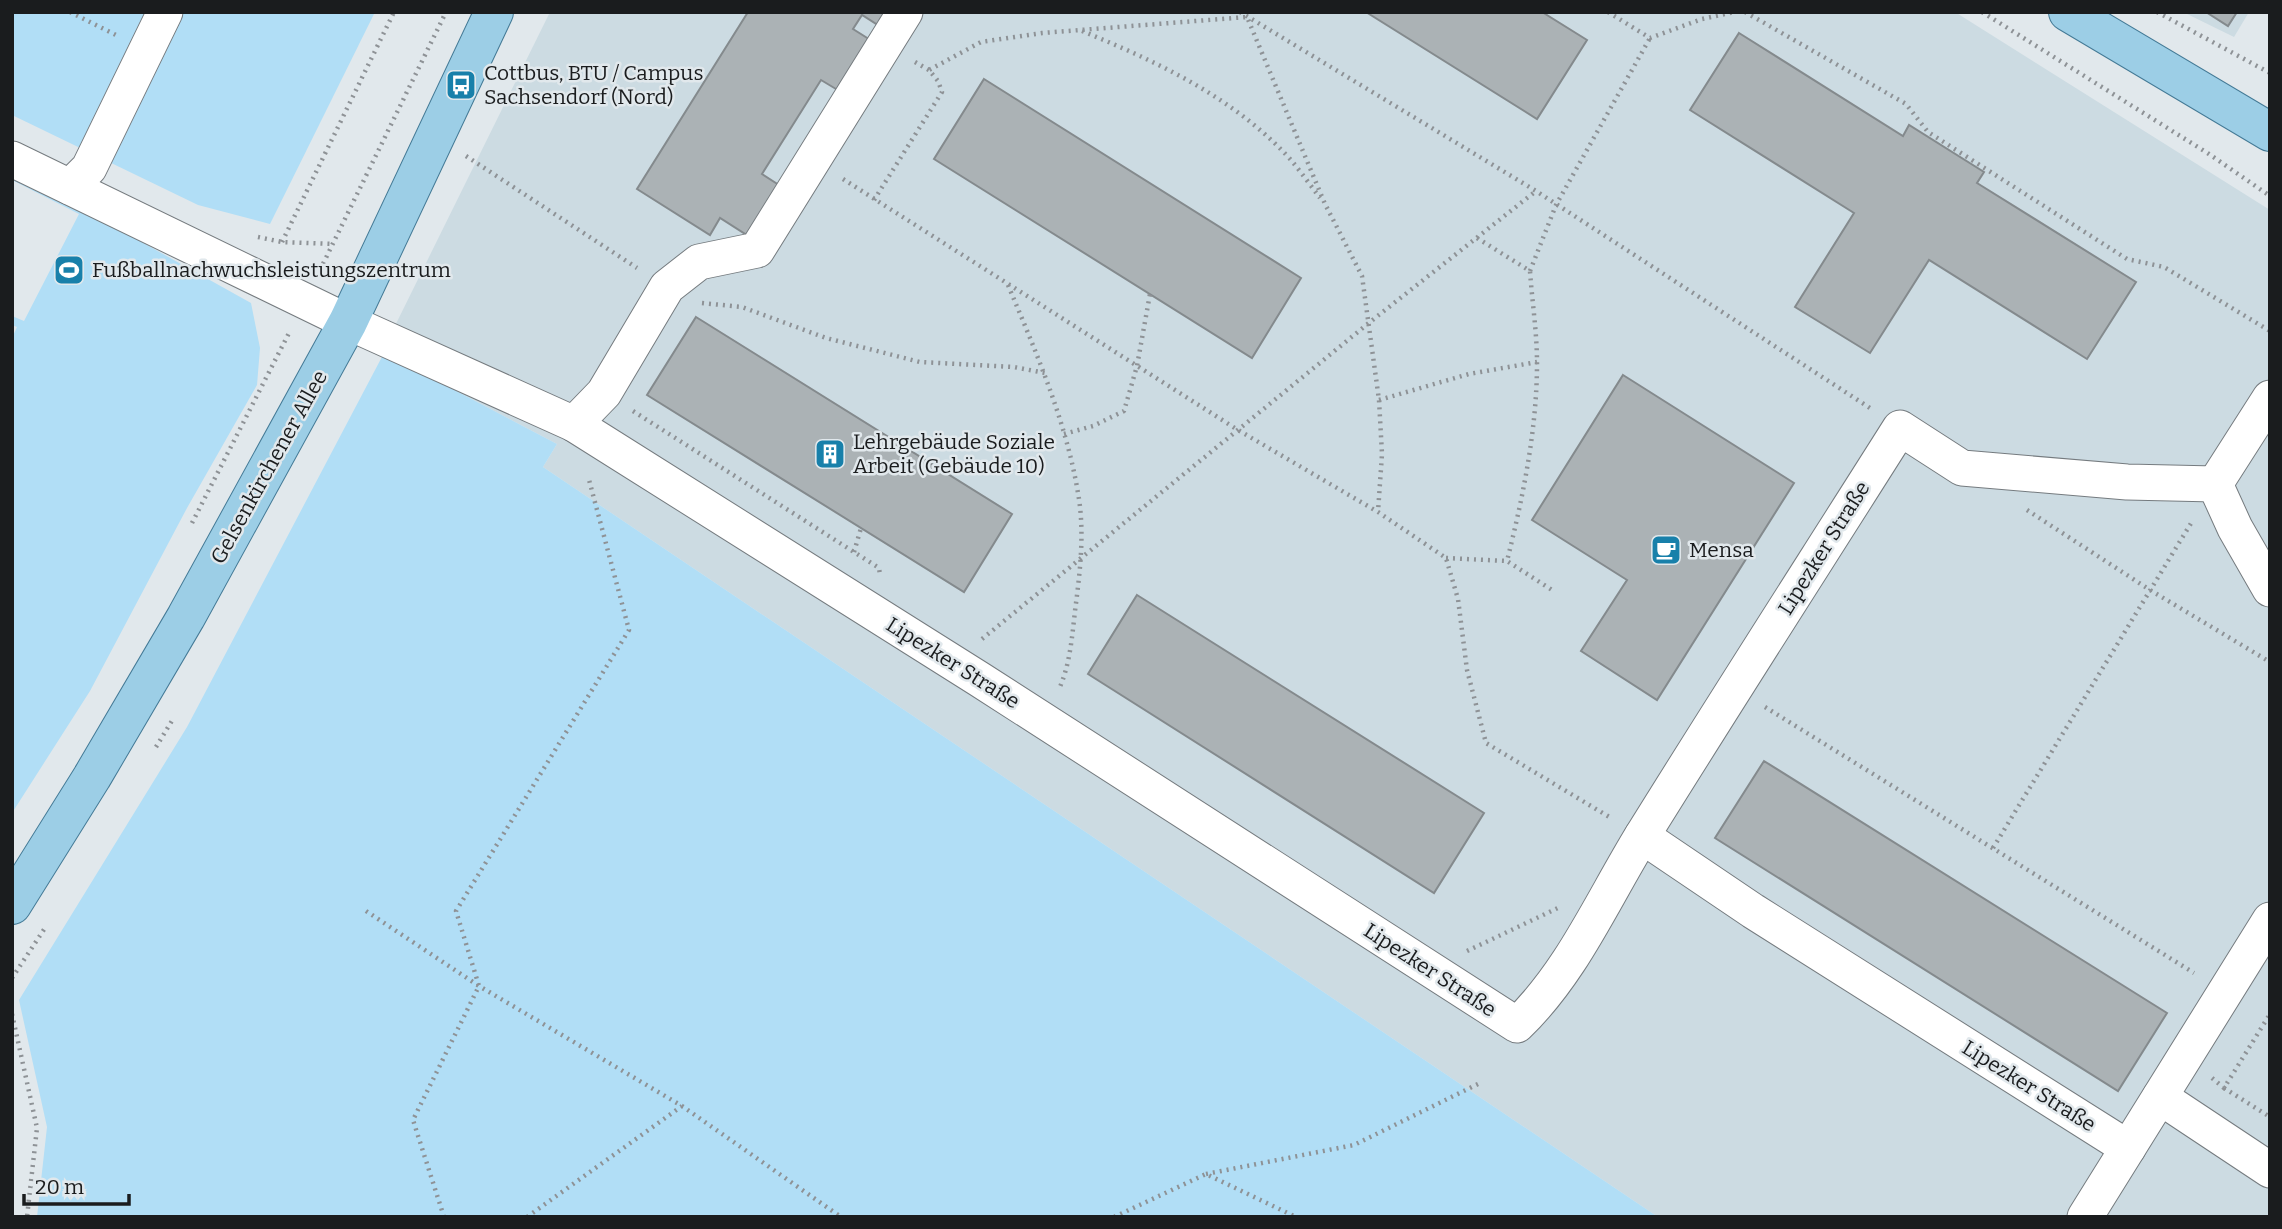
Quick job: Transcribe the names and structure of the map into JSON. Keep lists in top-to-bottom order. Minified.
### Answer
{"streets":{"main road":["Gelsenkirchener Allee"],"street":["Lipezker Straße"]},"places":{"bus stop":["Cottbus, BTU / Campus Sachsendorf (Nord)"],"sports":["Fußballnachwuchsleistungszentrum"],"building":["Lehrgebäude Soziale Arbeit (Gebäude 10)"],"cafe":["Mensa"]},"scale_bar":"20 m"}
